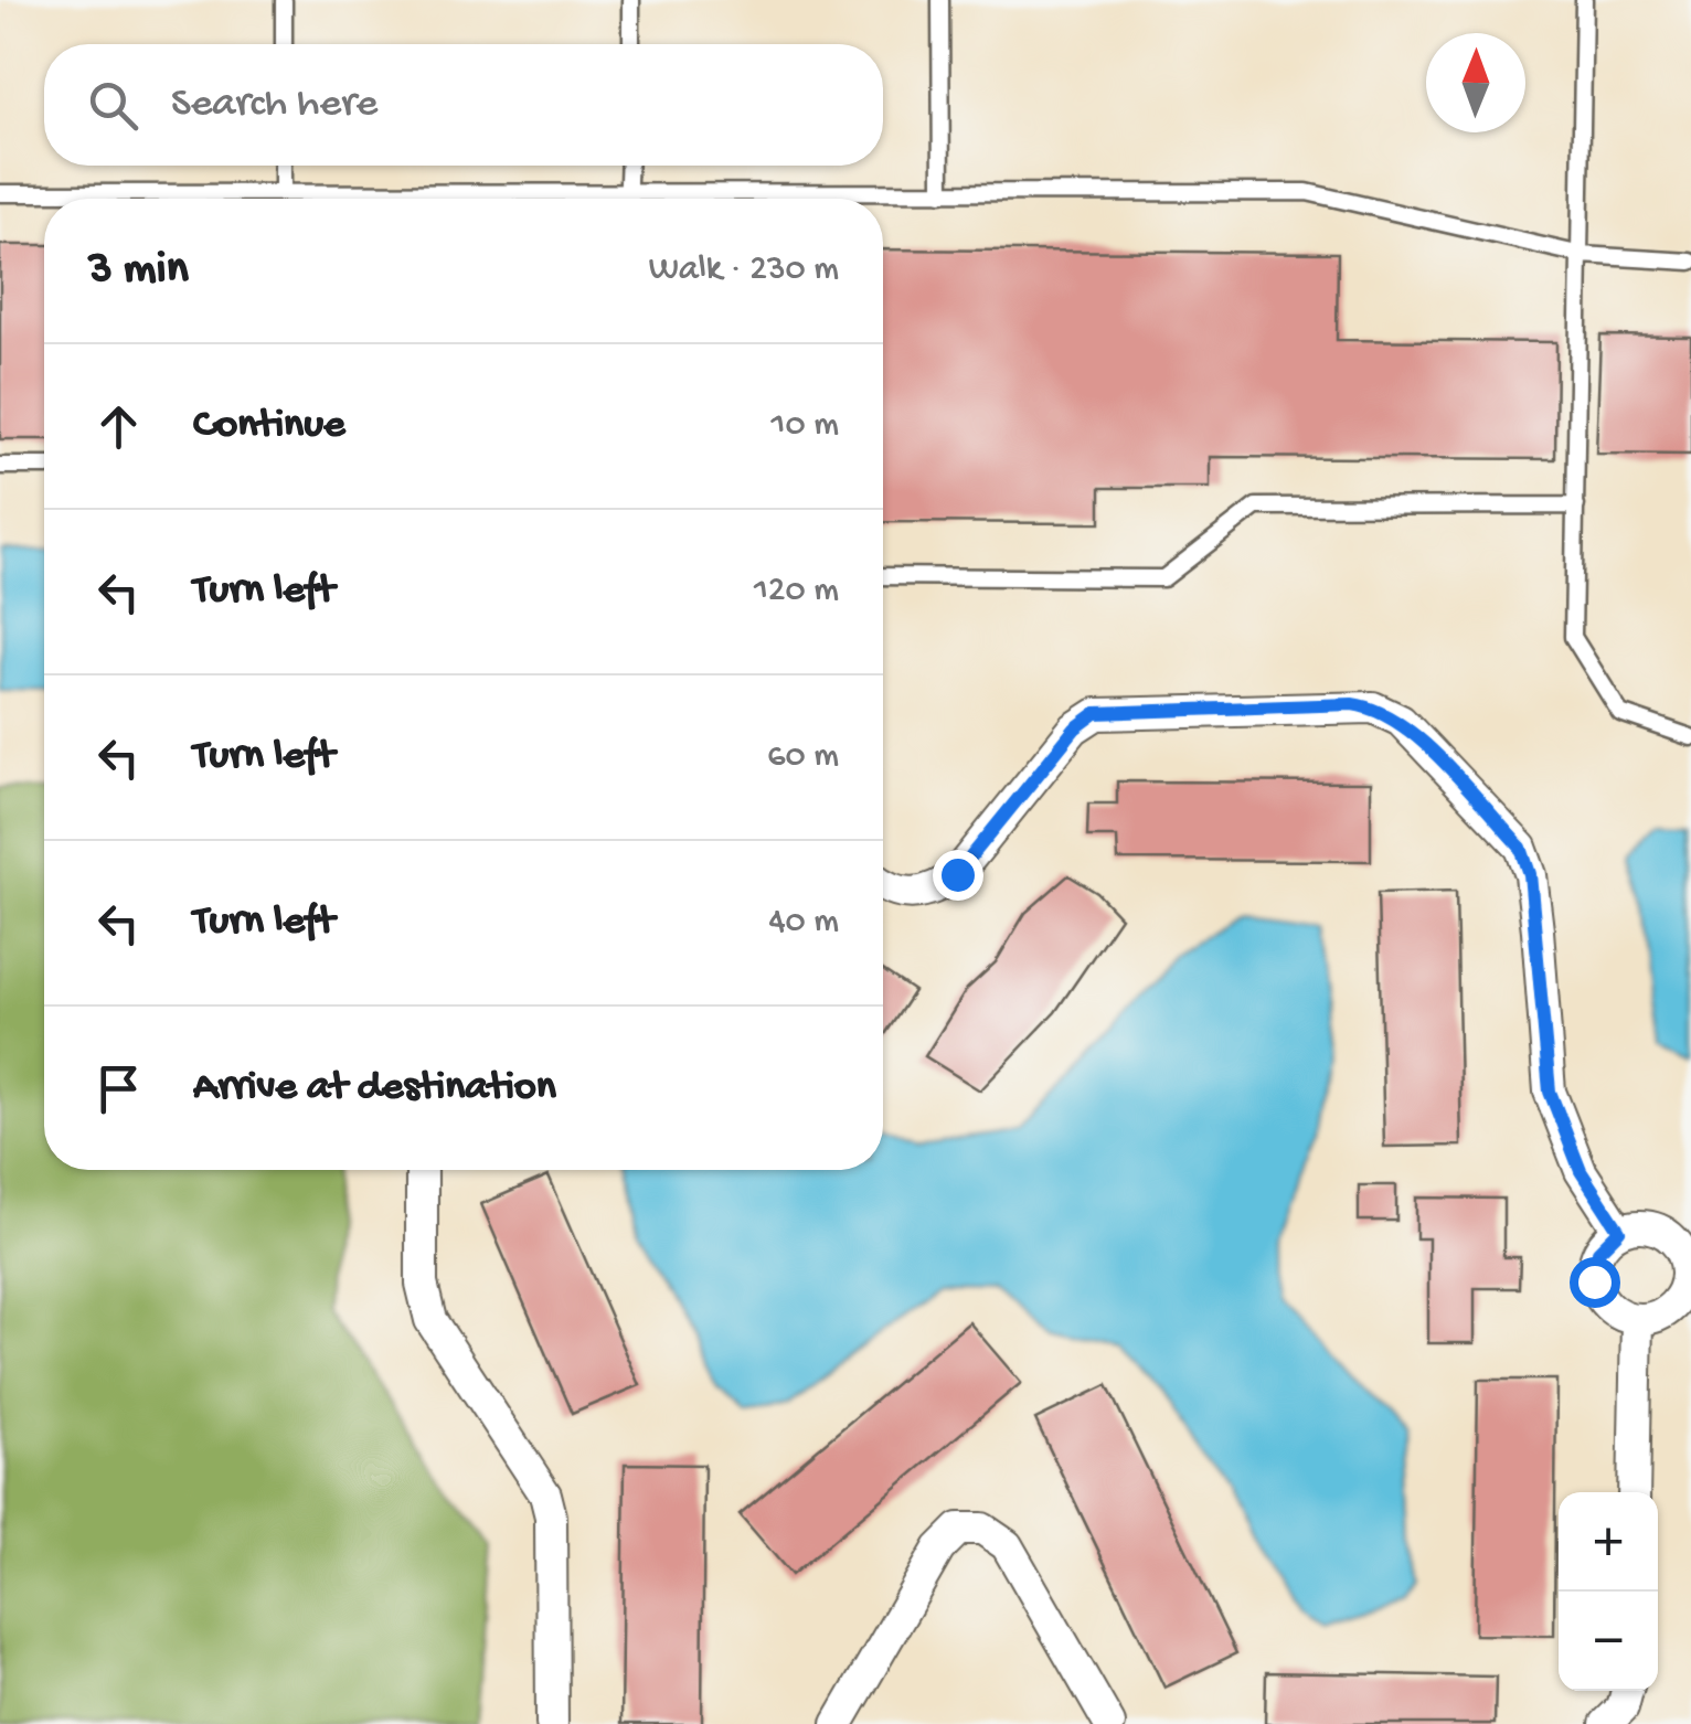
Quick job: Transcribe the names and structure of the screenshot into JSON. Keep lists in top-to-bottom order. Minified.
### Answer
{"north":"top","page":{"search":"Search here","heading":["3 min","Walk · 230 m"],"list":[["Continue","10 m"],["Turn left","120 m"],["Turn left","60 m"],["Turn left","40 m"],"Arrive at destination"],"map_buttons":["+","−"]}}
